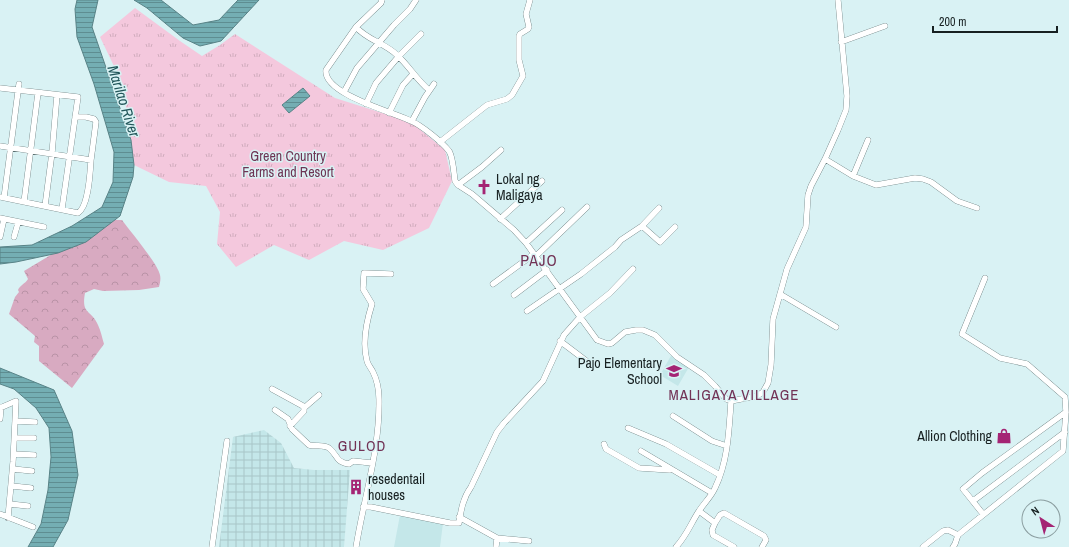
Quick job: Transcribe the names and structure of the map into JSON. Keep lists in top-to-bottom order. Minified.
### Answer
{"districts":["PAJO","MALIGAYA VILLAGE","GULOD"],"water":["Marilao River"],"parks":["Green Country Farms and Resort"],"places":{"church":["Lokal ng Maligaya"],"school or university":["Pajo Elementary School"],"shop":["Allion Clothing"],"building":["resedentail houses"]},"scale_bar":"200 m","north":"top left"}
